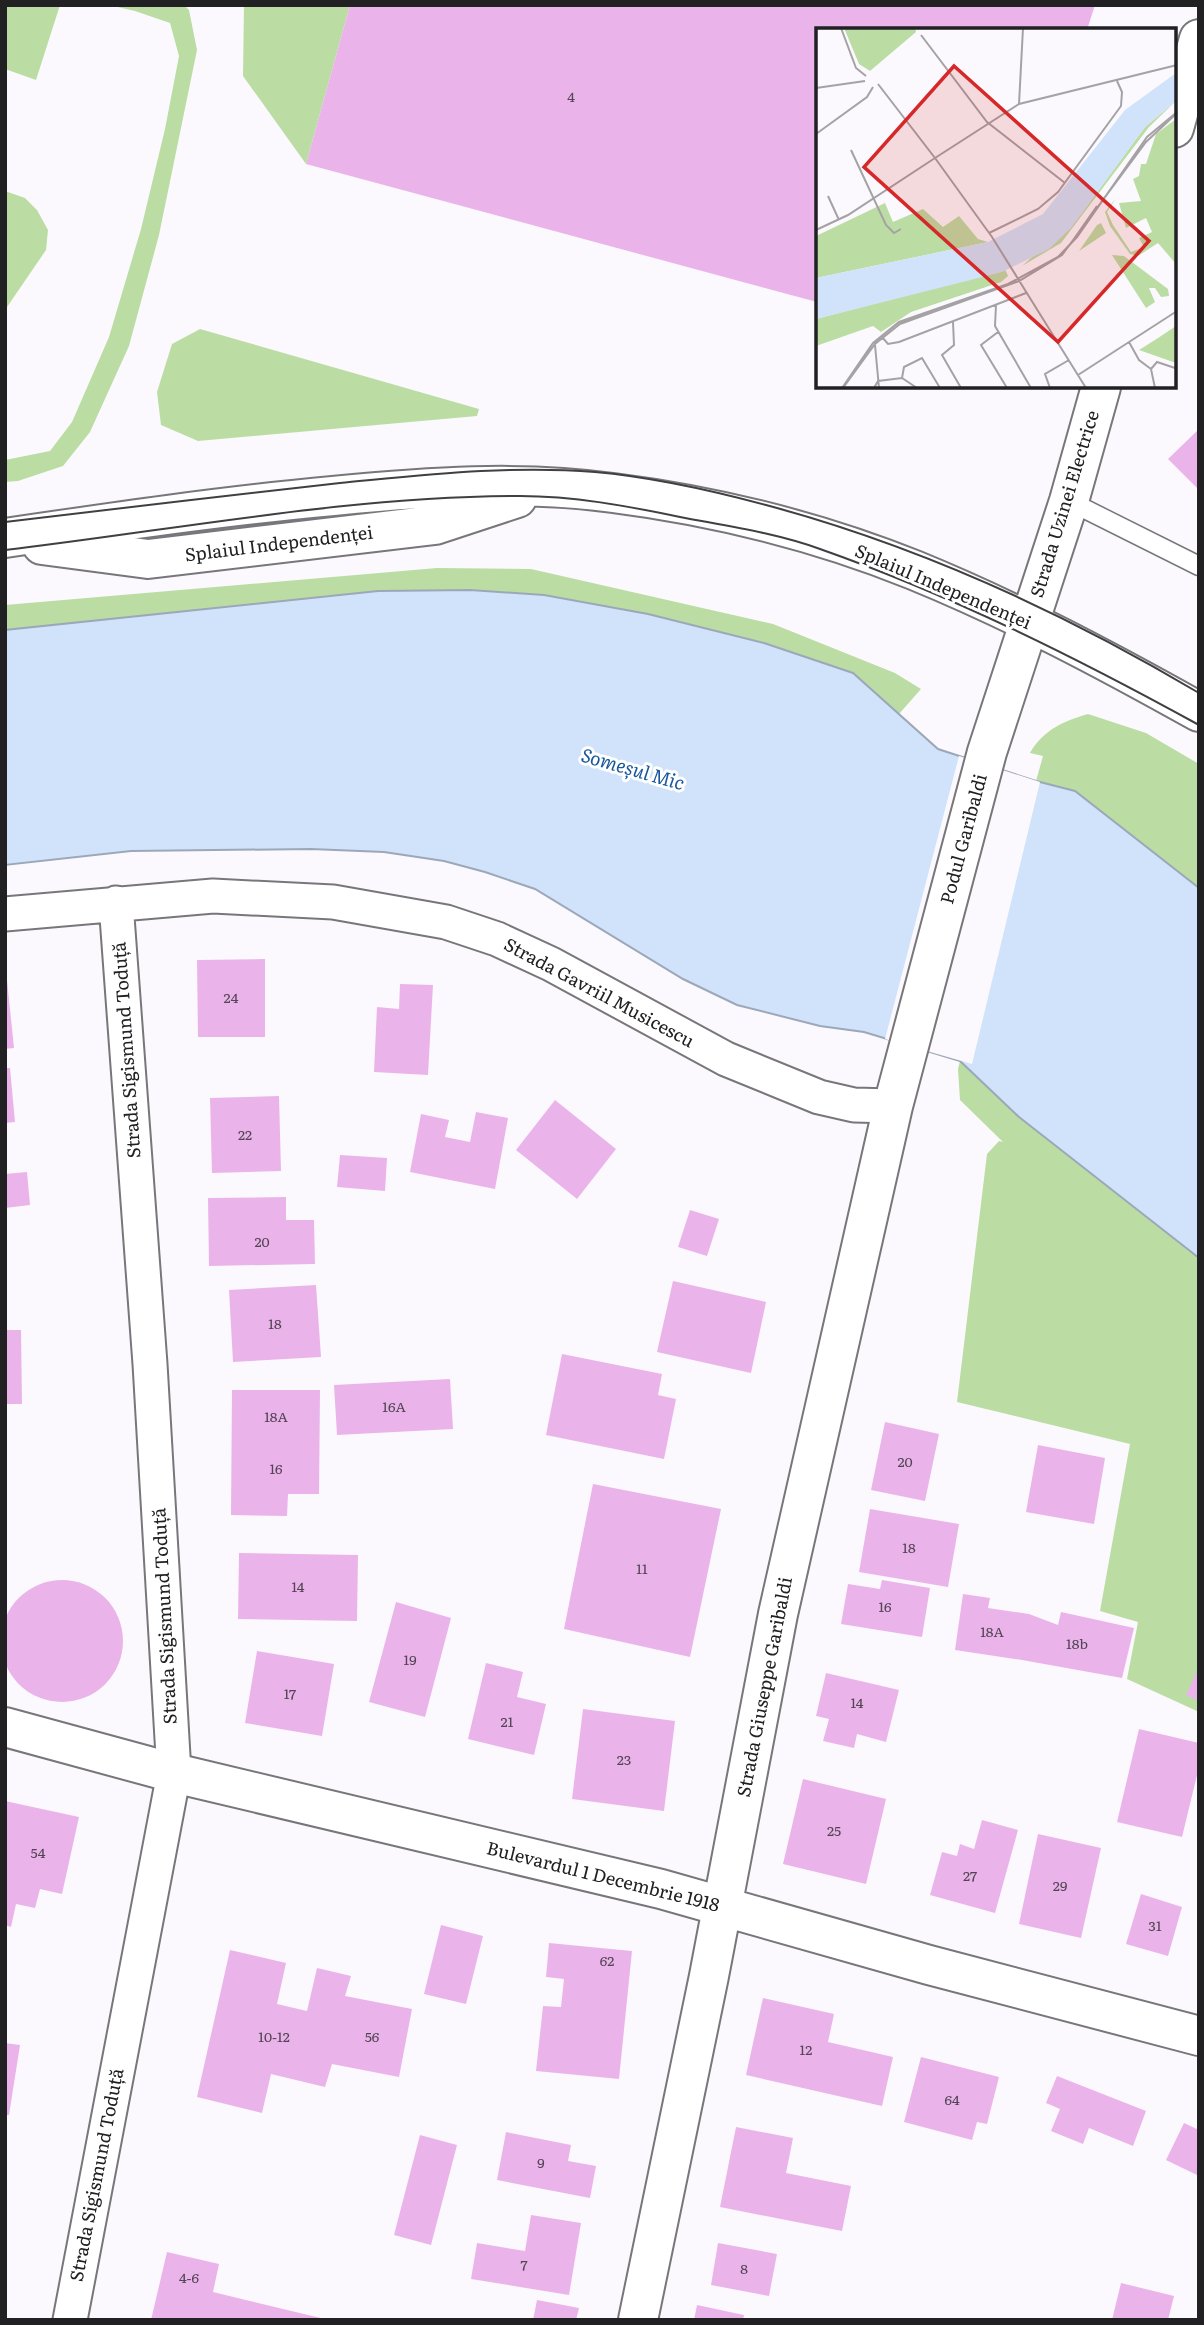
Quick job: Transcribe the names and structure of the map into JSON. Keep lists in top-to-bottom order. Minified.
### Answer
{"streets":{"main road":["Strada Uzinei Electrice","Splaiul Independenței","Podul Garibaldi","Strada Giuseppe Garibaldi","Bulevardul 1 Decembrie 1918"],"street":["Strada Gavriil Musicescu","Strada Sigismund Toduță"]},"crossings":[["Strada Uzinei Electrice","Splaiul Independenței"],["Strada Uzinei Electrice","Podul Garibaldi"],["Splaiul Independenței","Podul Garibaldi"],["Podul Garibaldi","Strada Giuseppe Garibaldi"],["Strada Gavriil Musicescu","Strada Sigismund Toduță"],["Strada Gavriil Musicescu","Strada Giuseppe Garibaldi"],["Strada Sigismund Toduță","Bulevardul 1 Decembrie 1918"],["Strada Giuseppe Garibaldi","Bulevardul 1 Decembrie 1918"]],"water":["Someșul Mic"],"house_numbers":["4","24","22","20","18","16A","18A","20","16","18","11","14","16","18A","18b","19","17","14","21","23","25","54","27","29","31","62","10-12","56","12","64","9","7","8","4-6"]}
